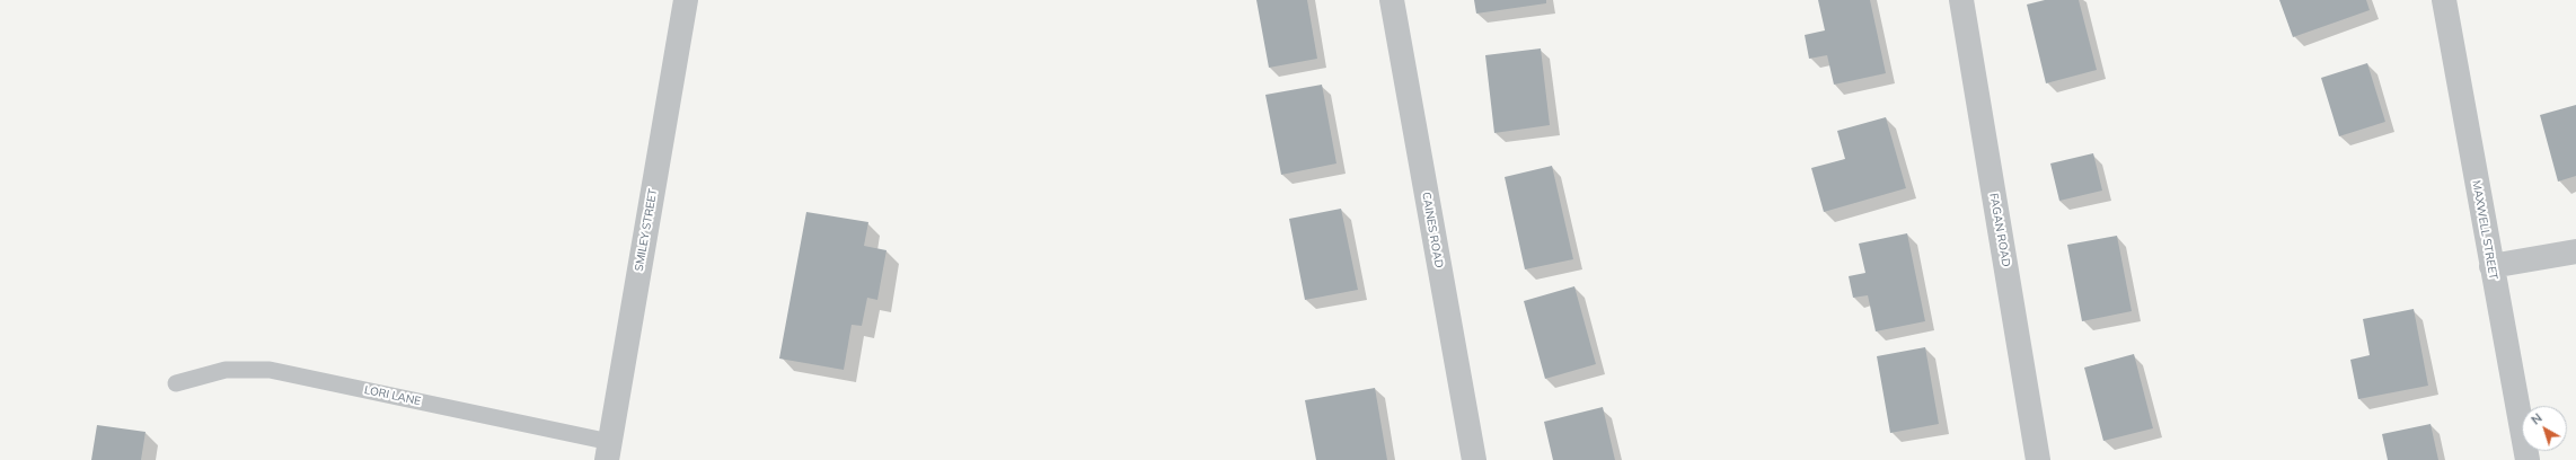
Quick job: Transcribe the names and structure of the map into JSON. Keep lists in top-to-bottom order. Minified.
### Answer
{"streets":{"street":["SMILEY STREET","CAINES ROAD","FAGAN ROAD","MAXWELL STREET"],"lane":["LORI LANE"]},"crossings":[["SMILEY STREET","LORI LANE"]],"north":"top left"}
